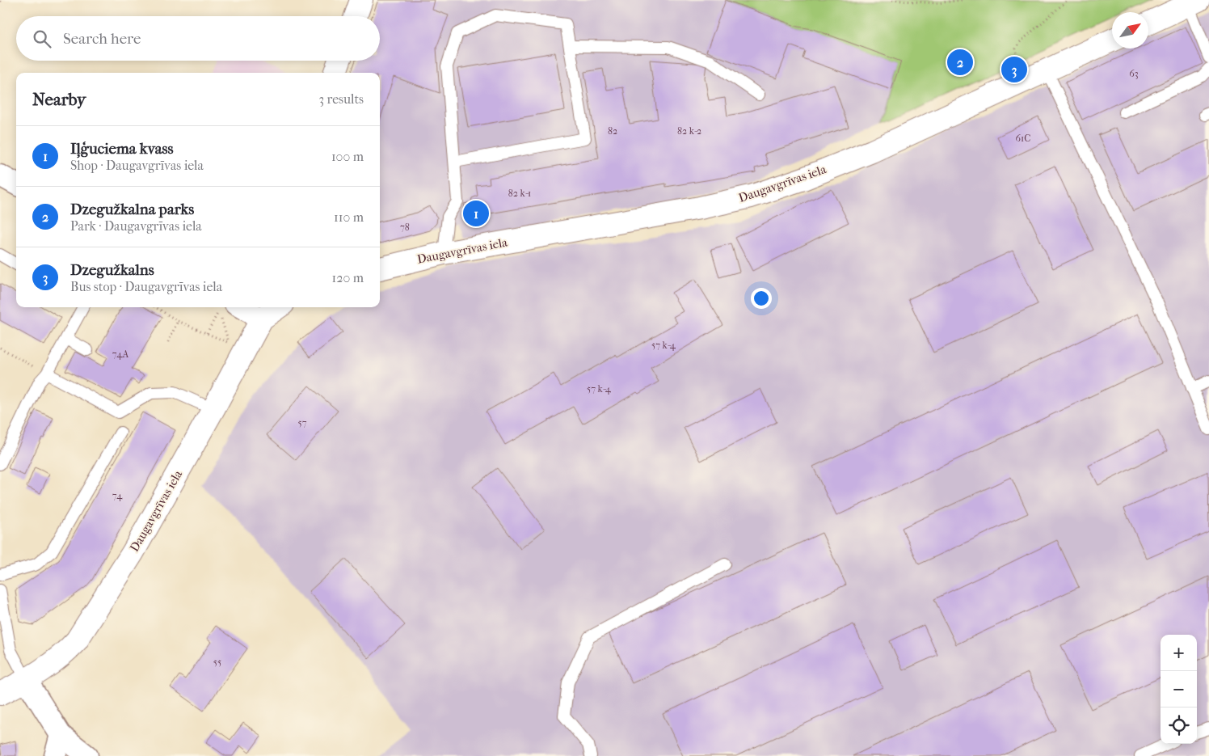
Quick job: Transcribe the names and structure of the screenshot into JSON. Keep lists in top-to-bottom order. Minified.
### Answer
{"streets":{"main road":["Daugavgrīvas iela"]},"house_numbers":["63","82","82 k-2","61C","82 k-1","78","57 k-4","74A","57 k-4","57","74","55"],"north":"top right","page":{"search":"Search here","pins":["2","3","1"],"heading":["Nearby","3 results"],"list":[{"mark":"1","name":"Iļģuciema kvass","note":"Shop · Daugavgrīvas iela","value":"100 m"},{"mark":"2","name":"Dzegužkalna parks","note":"Park · Daugavgrīvas iela","value":"110 m"},{"mark":"3","name":"Dzegužkalns","note":"Bus stop · Daugavgrīvas iela","value":"120 m"}],"map_buttons":["+","−"]}}
